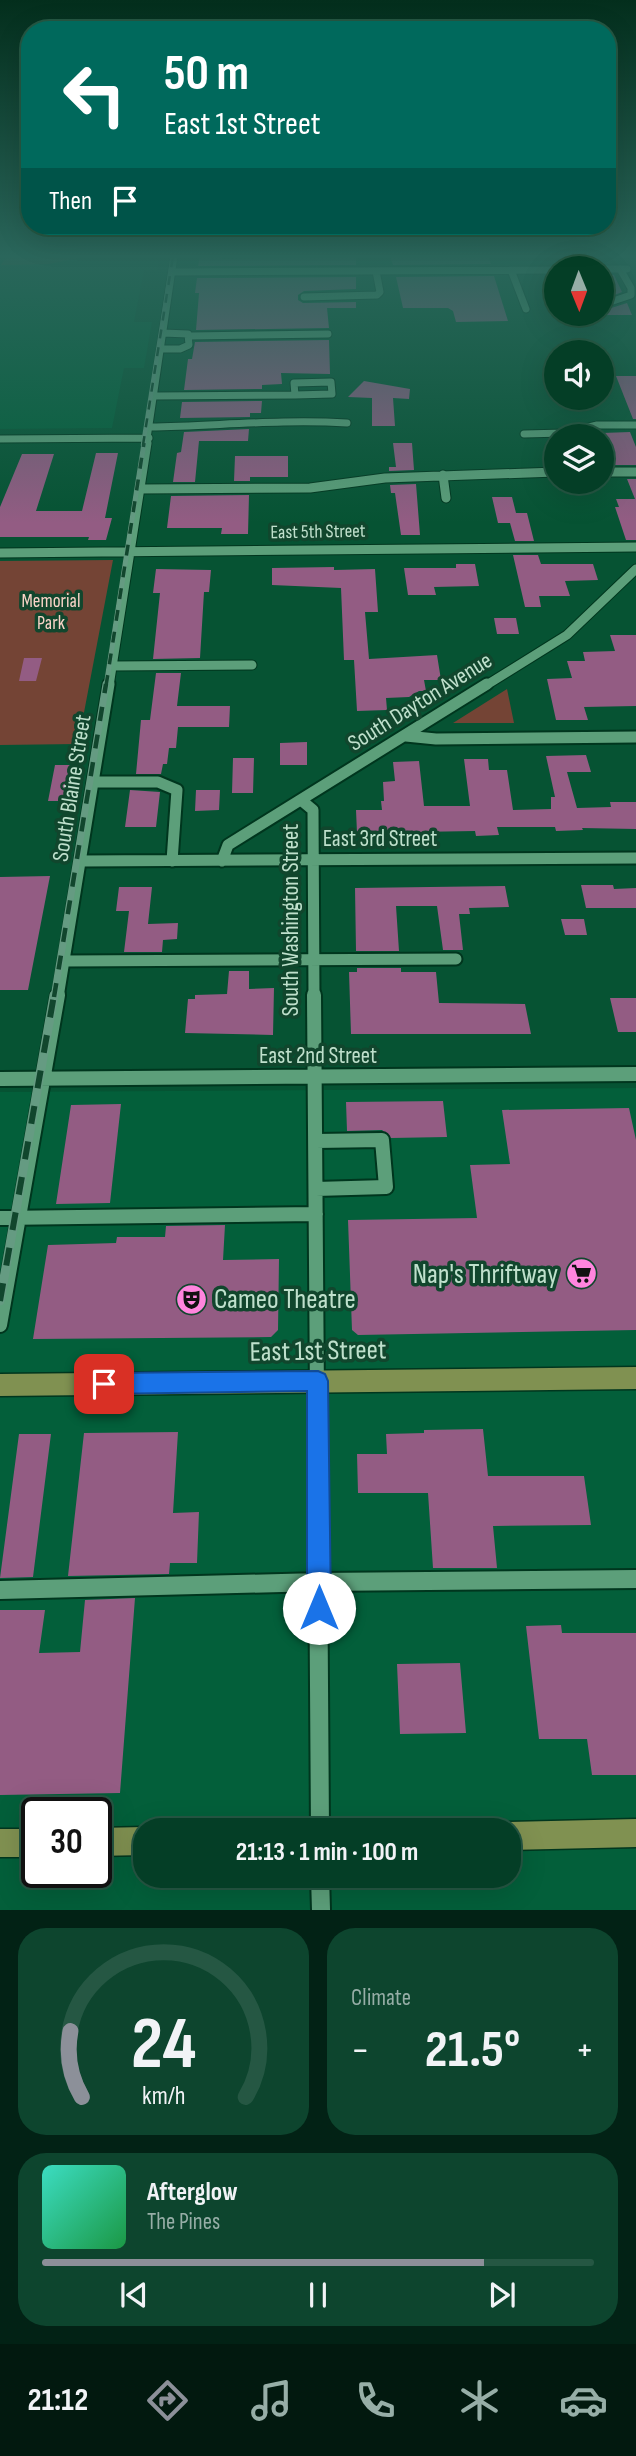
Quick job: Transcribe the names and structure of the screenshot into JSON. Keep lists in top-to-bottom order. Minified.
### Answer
{"streets":{"main road":["East 1st Street"],"street":["East 5th Street","South Dayton Avenue","South Blaine Street","East 3rd Street","South Washington Street","East 2nd Street"]},"crossings":[["East 5th Street","South Blaine Street"],["South Dayton Avenue","East 3rd Street"],["South Dayton Avenue","South Washington Street"],["South Blaine Street","East 3rd Street"],["South Blaine Street","East 2nd Street"],["East 3rd Street","South Washington Street"],["South Washington Street","East 2nd Street"],["South Washington Street","East 1st Street"]],"parks":["Memorial Park"],"places":{"supermarket":["Nap's Thriftway"],"theatre":["Cameo Theatre"]},"north":"bottom","page":{"turn":["50 m","East 1st Street"],"then":"Then","limit":"30","trip":"21:13 · 1 min · 100 m","tile":"Climate","heat":["−","21.5°","+"],"song":["Afterglow","The Pines"],"tabs":"21:12","gauge":["24","km/h"]}}
